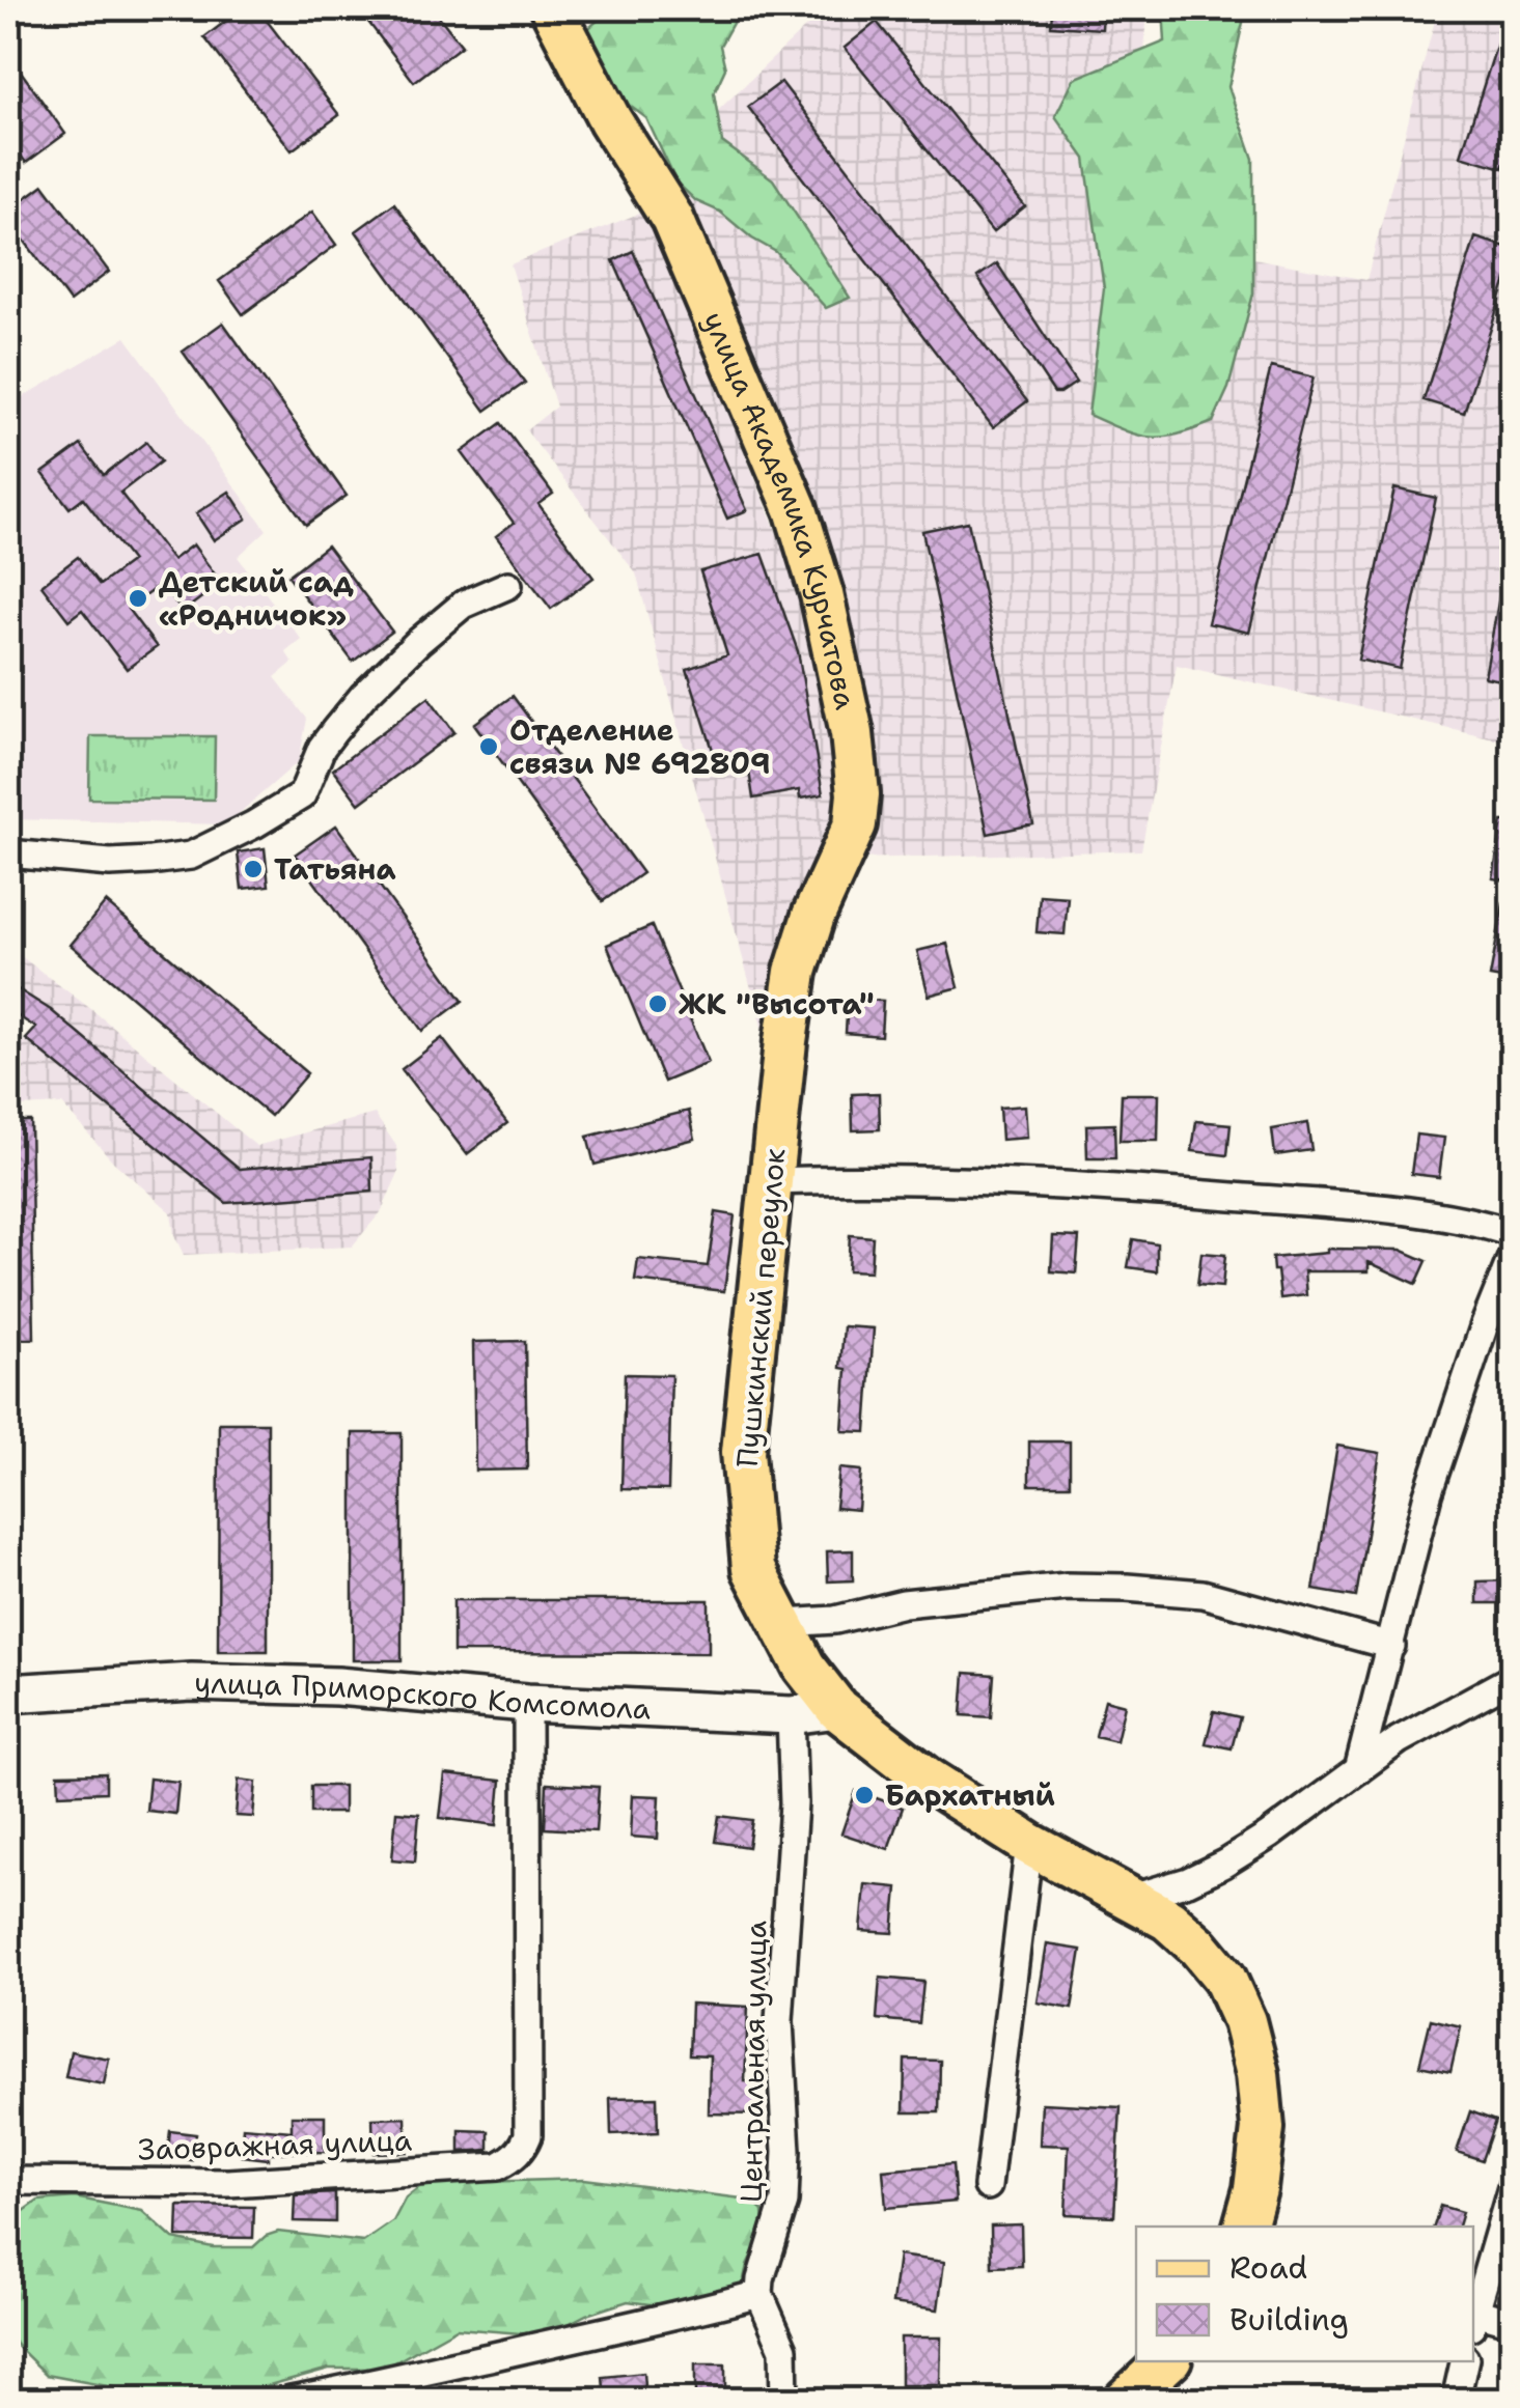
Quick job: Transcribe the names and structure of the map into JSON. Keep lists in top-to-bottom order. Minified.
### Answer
{"streets":{"main road":["улица Академика Курчатова","Пушкинский переулок"],"street":["улица Приморского Комсомола","Центральная улица","Заовражная улица"]},"crossings":[["улица Академика Курчатова","Пушкинский переулок"],["Пушкинский переулок","улица Приморского Комсомола"],["Пушкинский переулок","Центральная улица"],["улица Приморского Комсомола","Центральная улица"],["улица Приморского Комсомола","Заовражная улица"]],"places":["Детский сад «Родничок»","Отделение связи № 692809","Татьяна","ЖК \"Высота\"","Бархатный"],"legend":["Road","Building"]}
